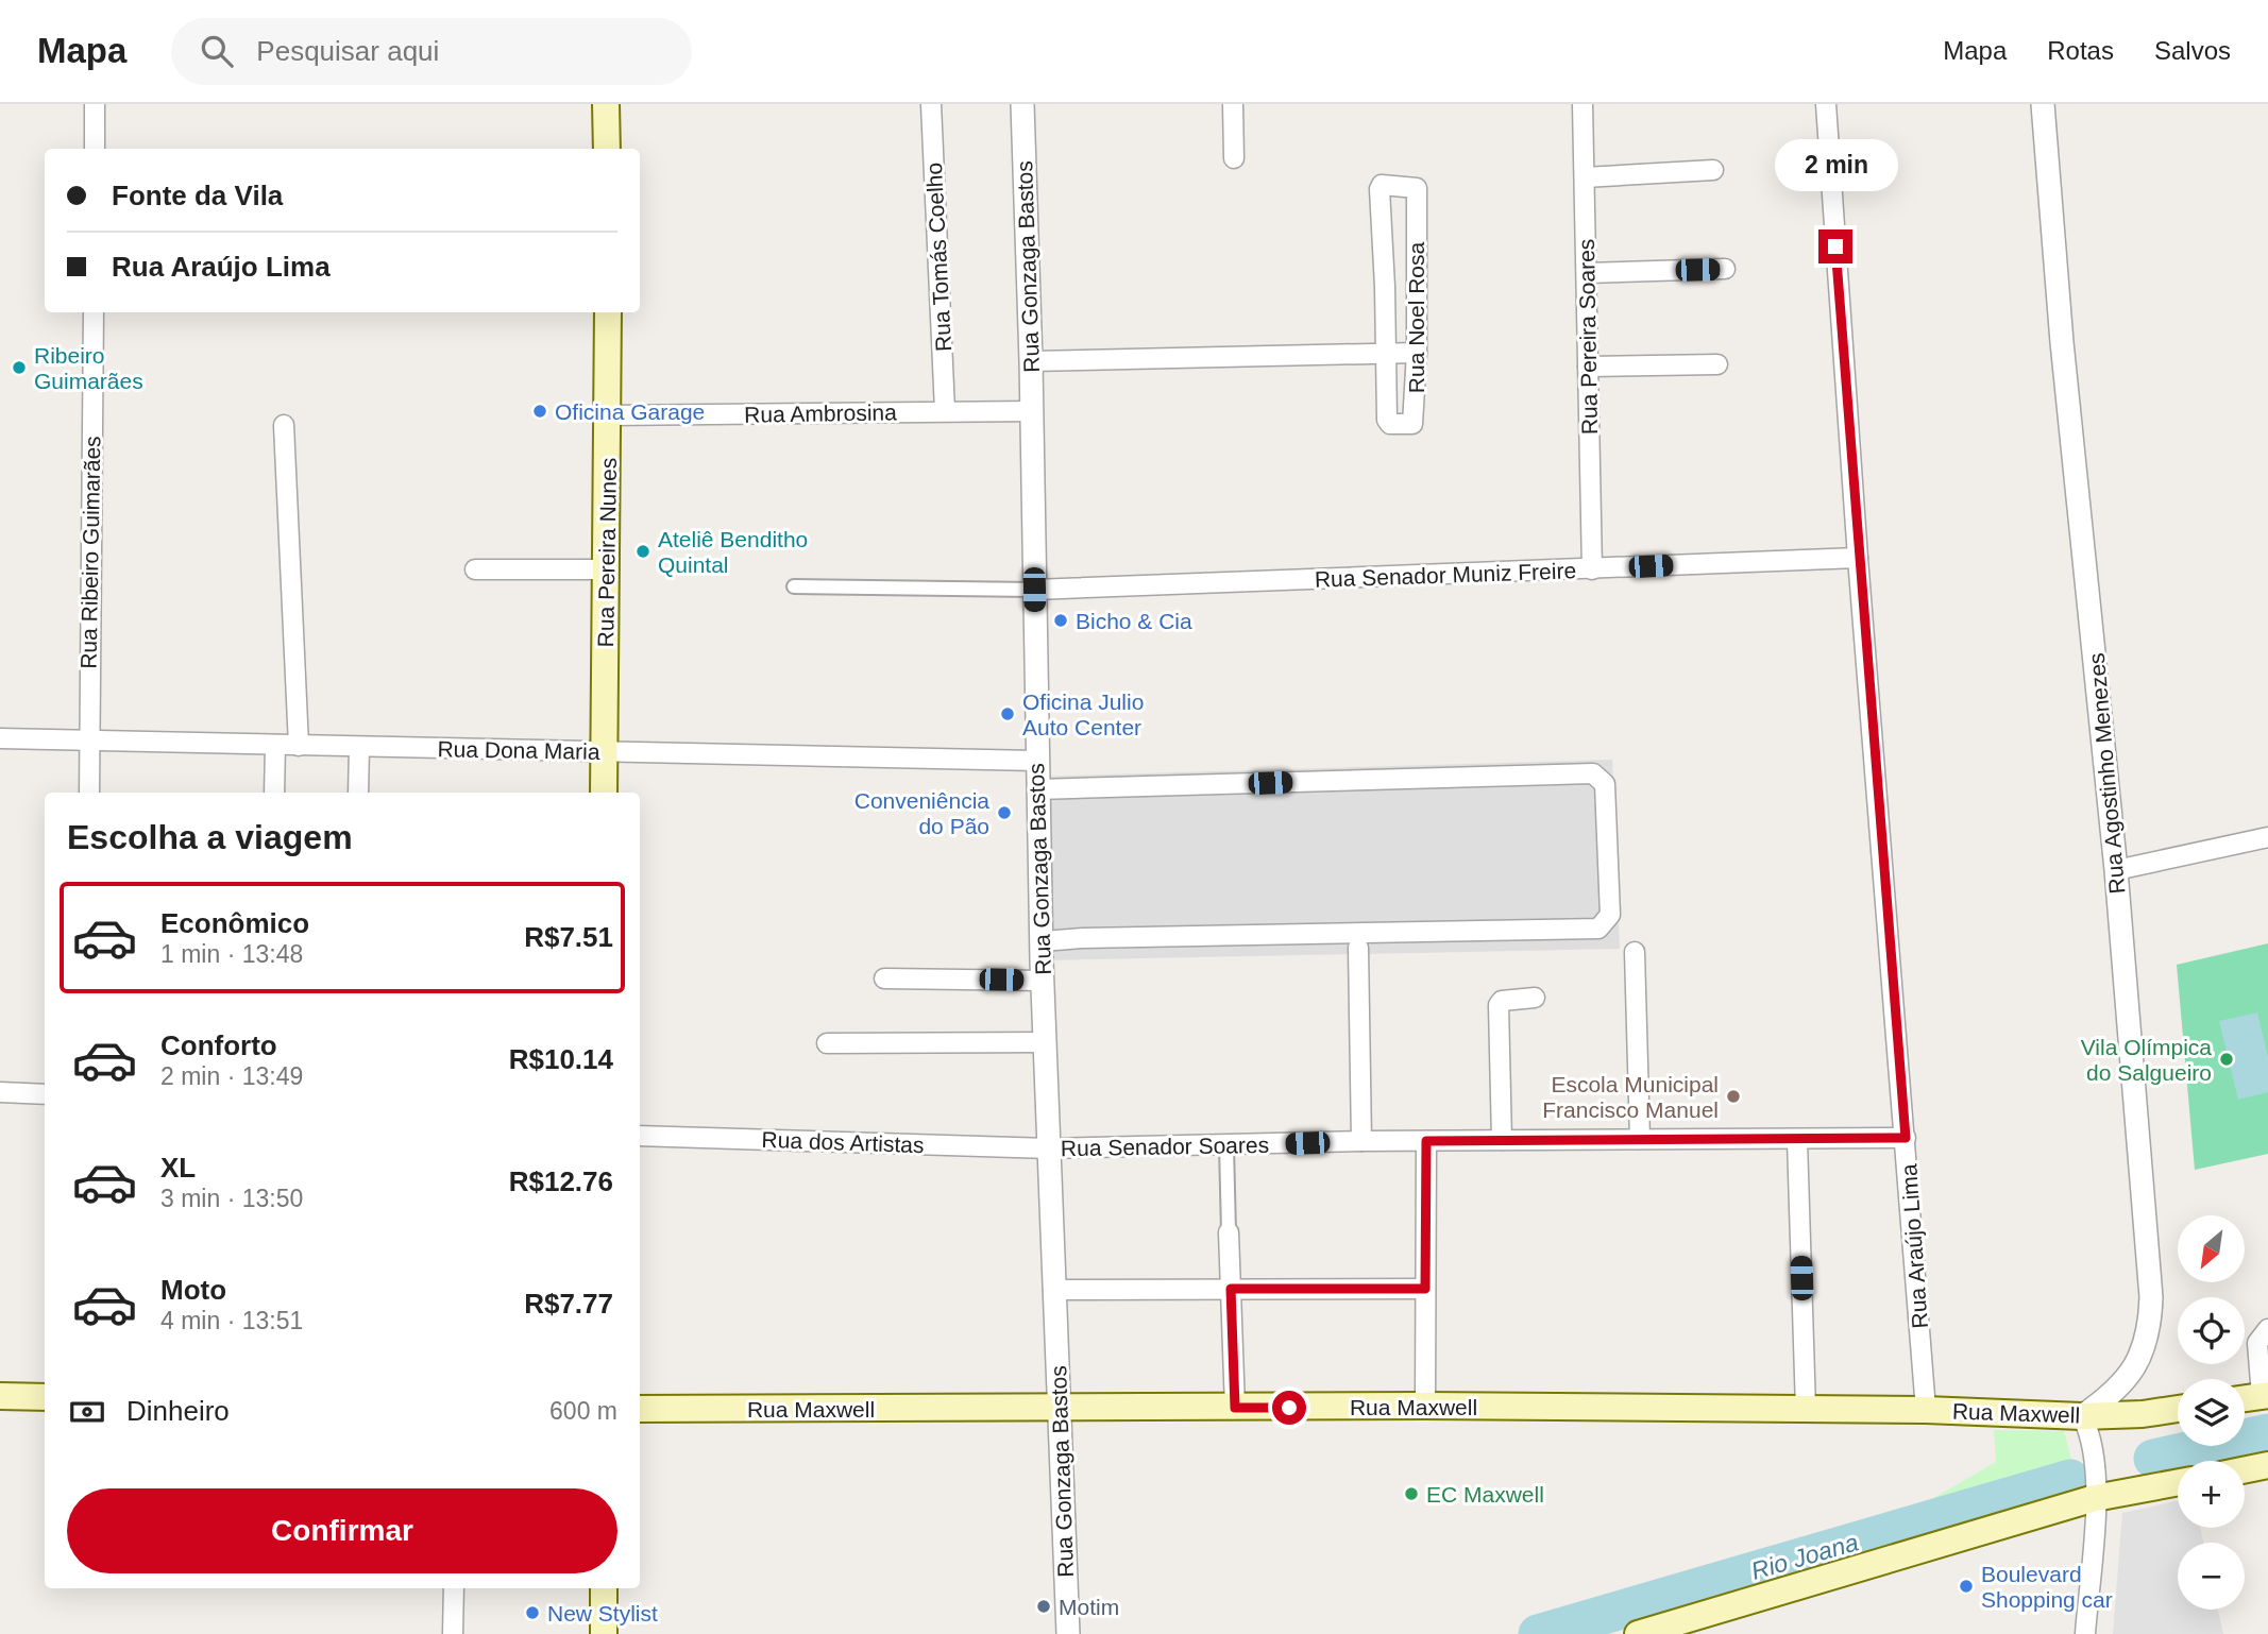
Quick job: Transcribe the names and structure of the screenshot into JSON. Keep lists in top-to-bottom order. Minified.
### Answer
{"streets":{"main road":["Rua Pereira Nunes","Rua Maxwell"],"street":["Rua Tomás Coelho","Rua Gonzaga Bastos","Rua Noel Rosa","Rua Pereira Soares","Rua Ambrosina","Rua Ribeiro Guimarães","Rua Senador Muniz Freire","Rua Dona Maria","Rua Agostinho Menezes","Rua dos Artistas","Rua Senador Soares","Rua Araújo Lima"]},"crossings":[["Rua Tomás Coelho","Rua Ambrosina"],["Rua Gonzaga Bastos","Rua Ambrosina"],["Rua Gonzaga Bastos","Rua Senador Muniz Freire"],["Rua Gonzaga Bastos","Rua Dona Maria"],["Rua Gonzaga Bastos","Rua dos Artistas"],["Rua Gonzaga Bastos","Rua Senador Soares"],["Rua Gonzaga Bastos","Rua Maxwell"],["Rua Pereira Soares","Rua Senador Muniz Freire"],["Rua Ambrosina","Rua Pereira Nunes"],["Rua Ribeiro Guimarães","Rua Dona Maria"],["Rua Pereira Nunes","Rua Dona Maria"],["Rua Senador Muniz Freire","Rua Araújo Lima"],["Rua Agostinho Menezes","Rua Maxwell"],["Rua dos Artistas","Rua Senador Soares"],["Rua Senador Soares","Rua Araújo Lima"],["Rua Araújo Lima","Rua Maxwell"]],"water":["Rio Joana"],"places":["Ribeiro Guimarães","Oficina Garage","Ateliê Benditho Quintal","Bicho & Cia","Oficina Julio Auto Center","Conveniência do Pão","Vila Olímpica do Salgueiro","Escola Municipal Francisco Manuel","EC Maxwell","Boulevard Shopping car","Motim","New Stylist"],"north":"bottom left","page":{"header":"Mapa","search":"Pesquisar aqui","nav":["Mapa","Rotas","Salvos"],"bubble":"2 min","banner":["Fonte da Vila","Rua Araújo Lima"],"heading":"Escolha a viagem","list":[{"name":"Econômico","note":"1 min · 13:48","value":"R$7.51"},{"name":"Conforto","note":"2 min · 13:49","value":"R$10.14"},{"name":"XL","note":"3 min · 13:50","value":"R$12.76"},{"name":"Moto","note":"4 min · 13:51","value":"R$7.77"}],"map_buttons":["+","−"],"pay":["Dinheiro","600 m"],"buttons":"Confirmar"}}
